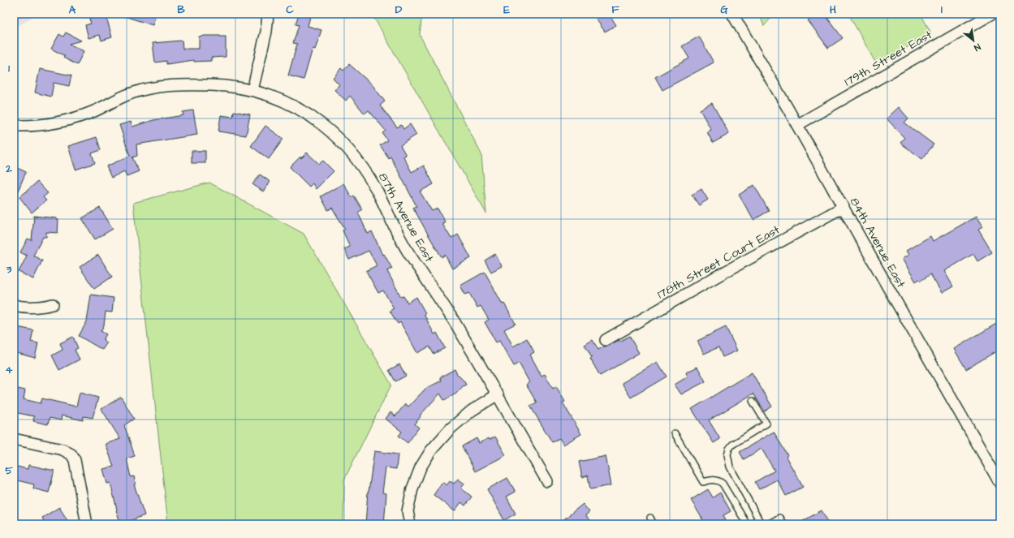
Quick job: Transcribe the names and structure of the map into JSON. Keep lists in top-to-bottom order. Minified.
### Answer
{"streets":{"street":["179th Street East","87th Avenue East","84th Avenue East","178th Street Court East"]},"crossings":[["179th Street East","84th Avenue East"],["84th Avenue East","178th Street Court East"]],"north":"bottom right","grid":{"columns":["A","B","C","D","E","F","G","H","I"],"rows":["1","2","3","4","5"]}}
